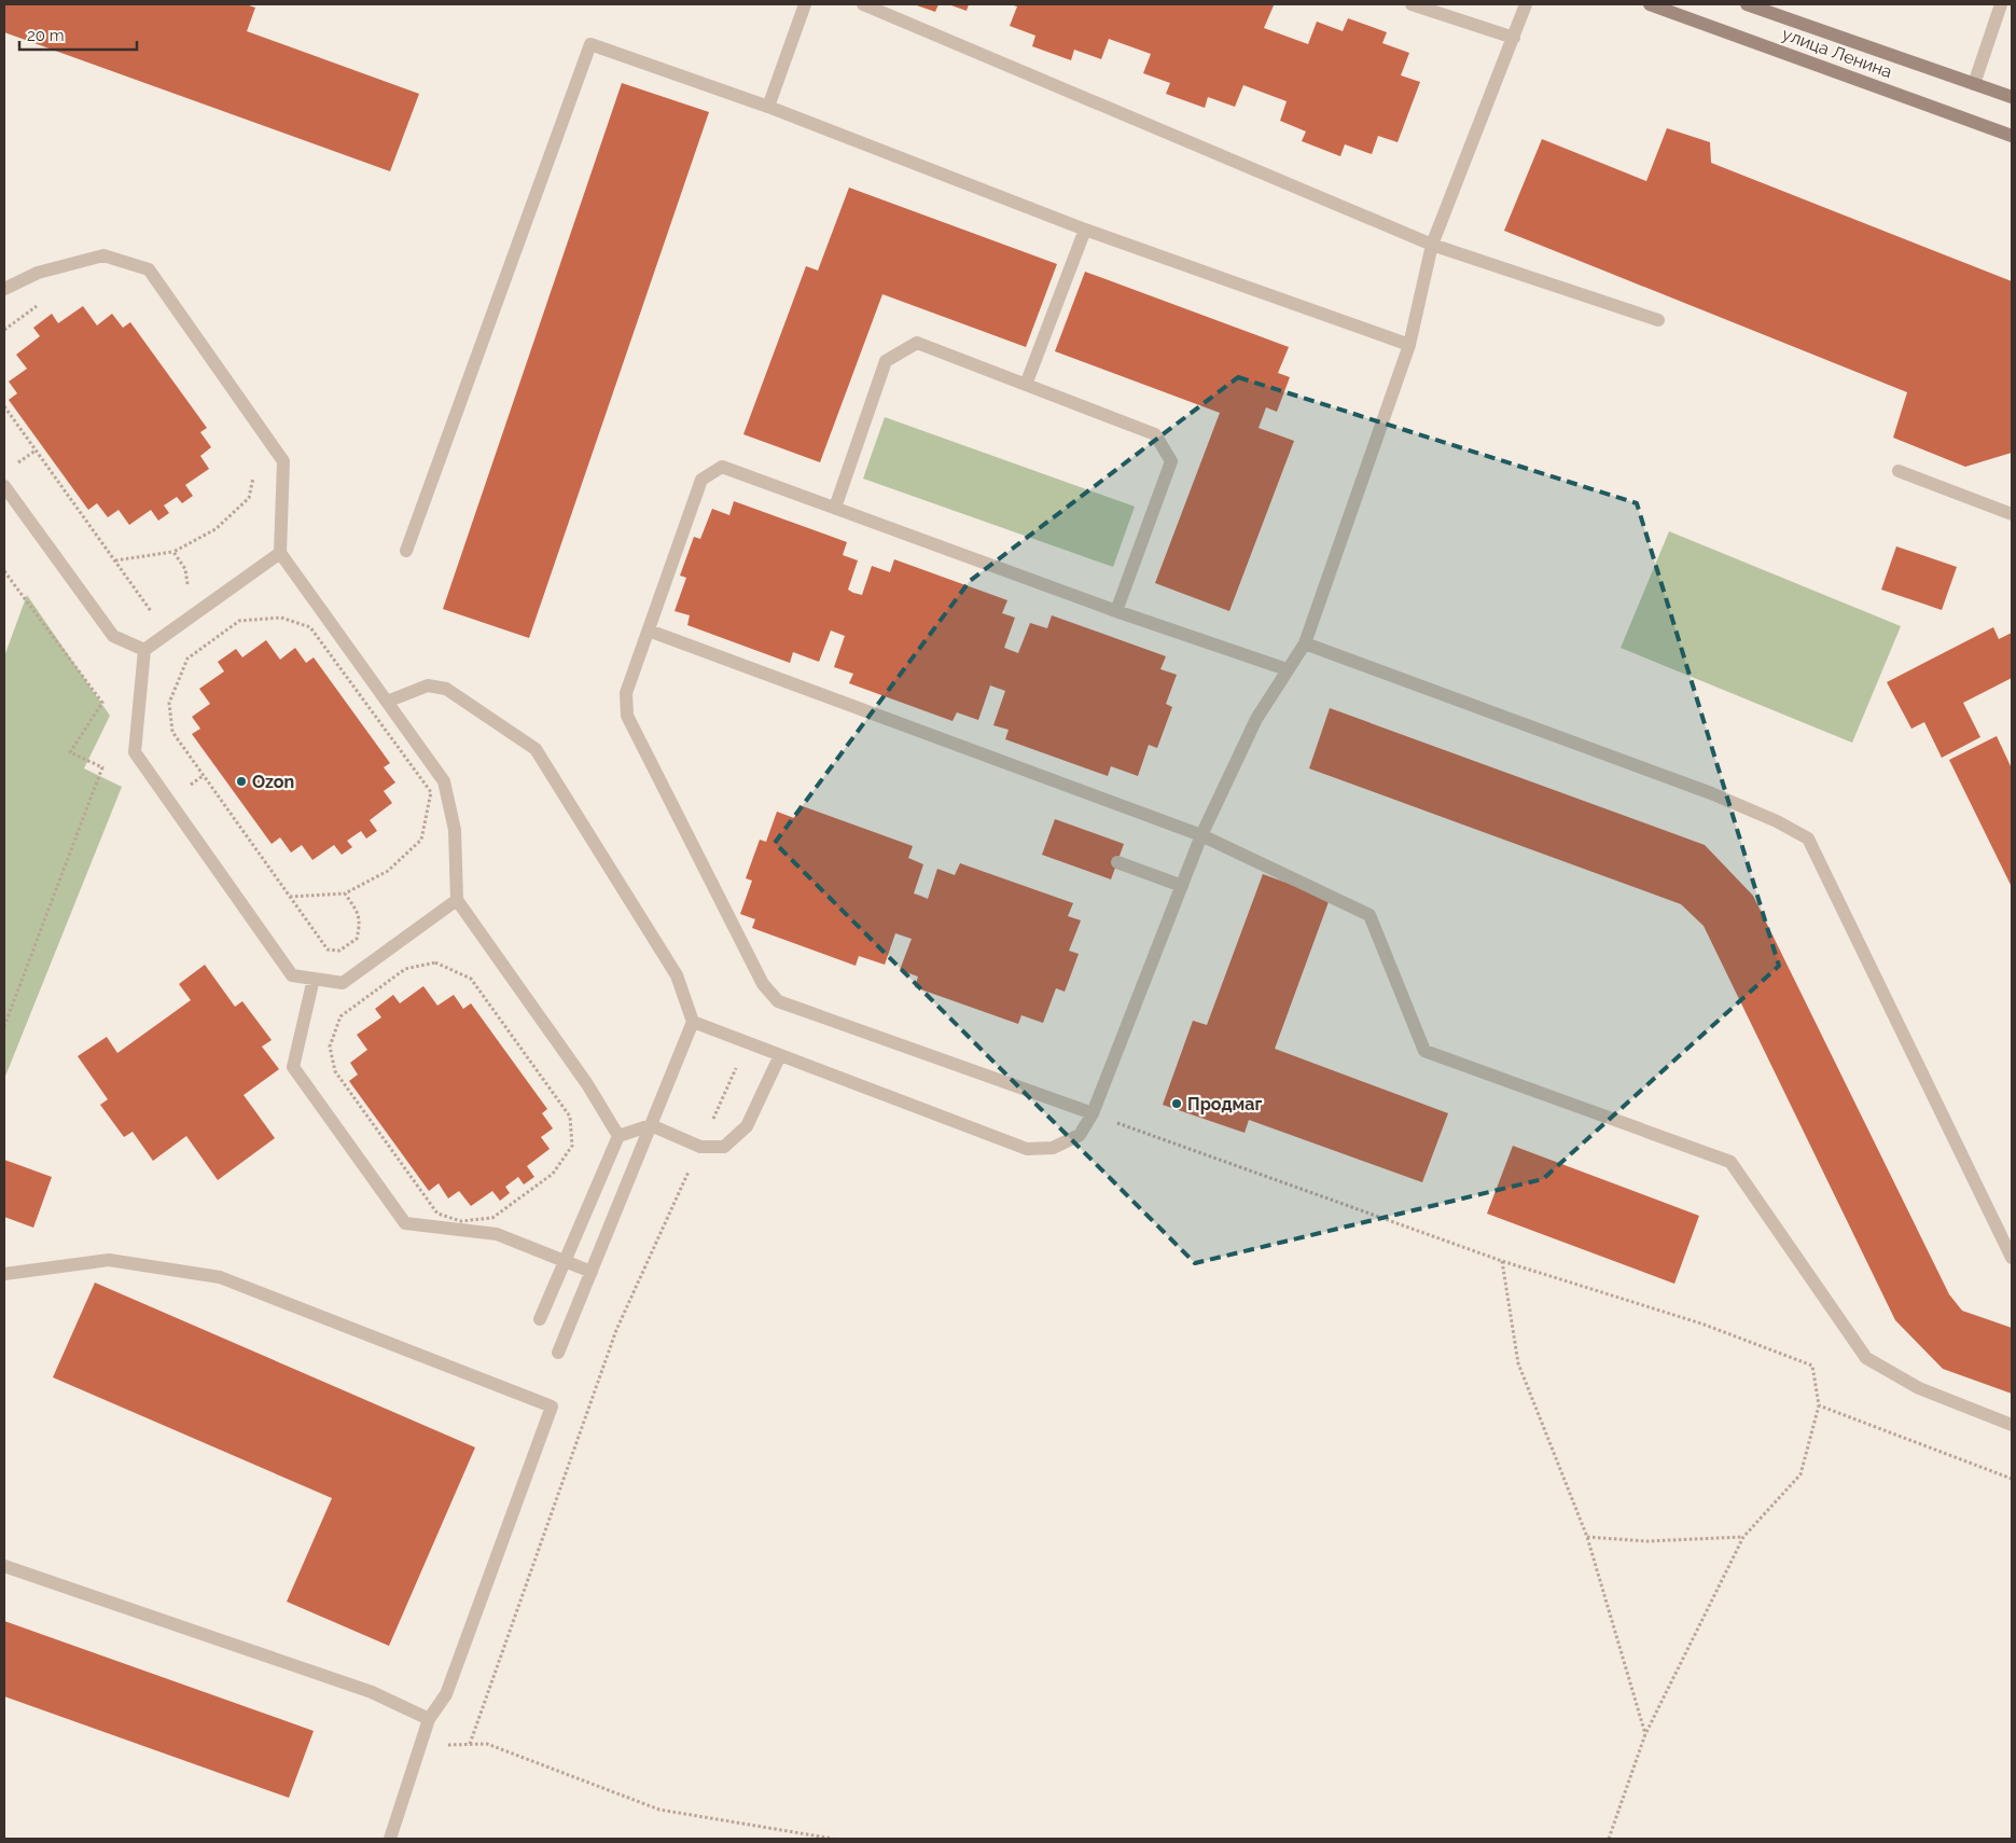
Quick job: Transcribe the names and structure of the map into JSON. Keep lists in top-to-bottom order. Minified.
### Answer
{"streets":{"street":["улица Ленина"]},"places":["Ozon","Продмаг"],"scale_bar":"20 m"}
